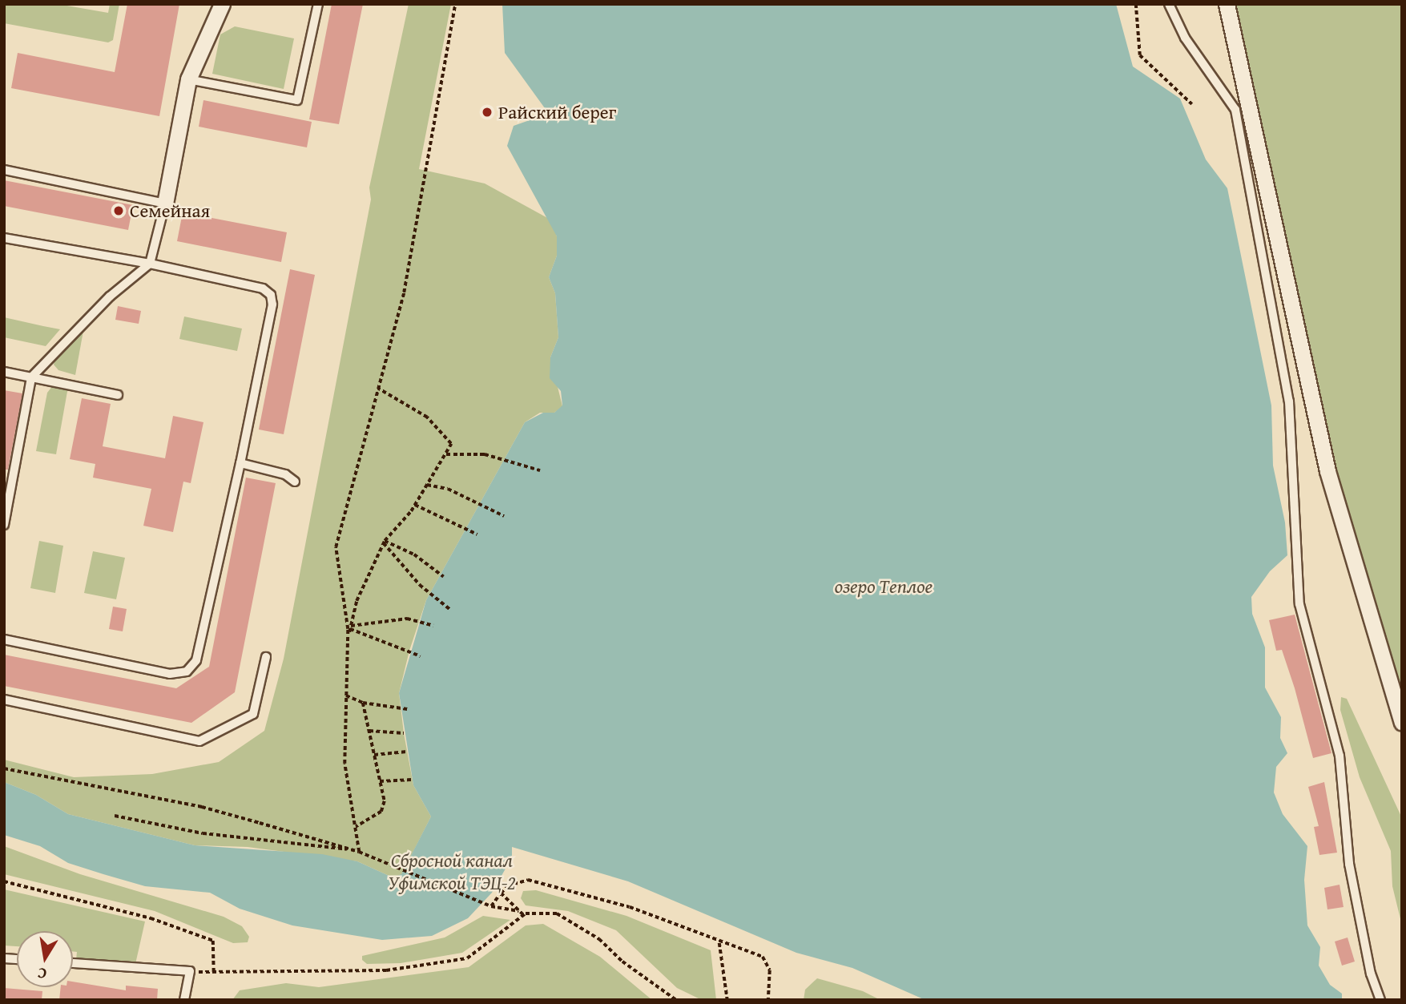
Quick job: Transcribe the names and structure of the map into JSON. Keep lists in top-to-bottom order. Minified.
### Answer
{"water":["озеро Теплое","Сбросной канал Уфимской ТЭЦ-2"],"places":["Райский берег","Семейная"],"north":"bottom"}
